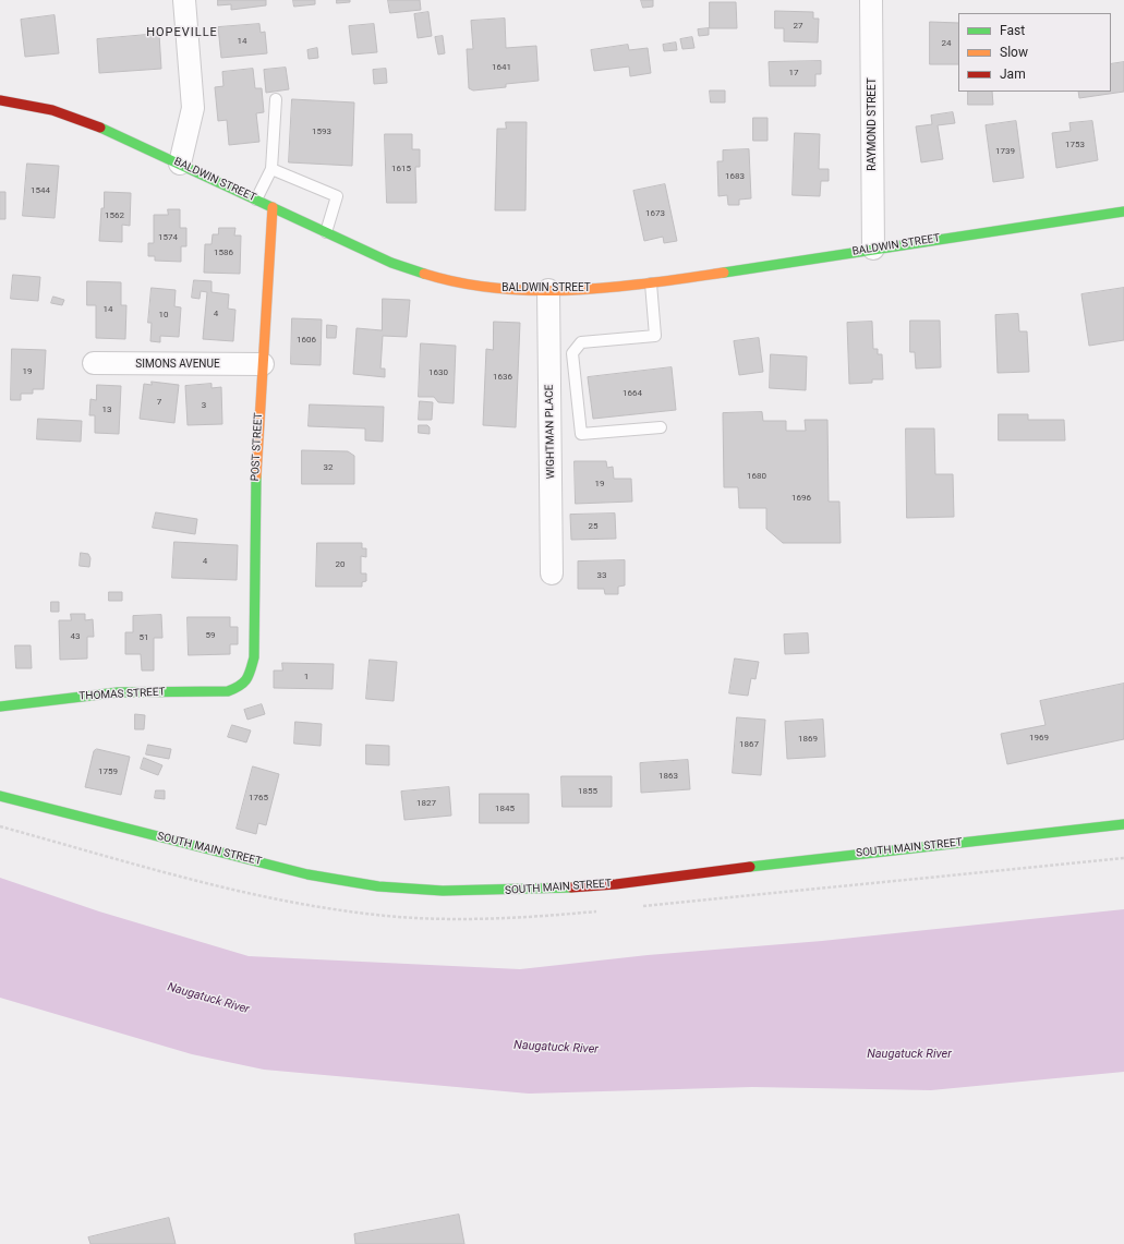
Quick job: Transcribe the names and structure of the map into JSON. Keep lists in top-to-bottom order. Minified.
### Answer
{"streets":{"main road":["BALDWIN STREET","POST STREET","THOMAS STREET","SOUTH MAIN STREET"],"street":["RAYMOND STREET","SIMONS AVENUE","WIGHTMAN PLACE"]},"crossings":[["RAYMOND STREET","BALDWIN STREET"],["BALDWIN STREET","WIGHTMAN PLACE"],["BALDWIN STREET","POST STREET"],["SIMONS AVENUE","POST STREET"],["POST STREET","THOMAS STREET"]],"districts":["HOPEVILLE"],"water":["Naugatuck River"],"house_numbers":["27","14","24","1641","17","1593","1753","1739","1615","1683","1544","1673","1562","1574","1586","14","4","10","1606","19","1630","1636","1664","7","3","13","32","1680","19","1696","25","4","20","33","59","43","51","1","1969","1869","1867","1759","1863","1855","1765","1827","1845"],"legend":["Fast","Slow","Jam"]}
